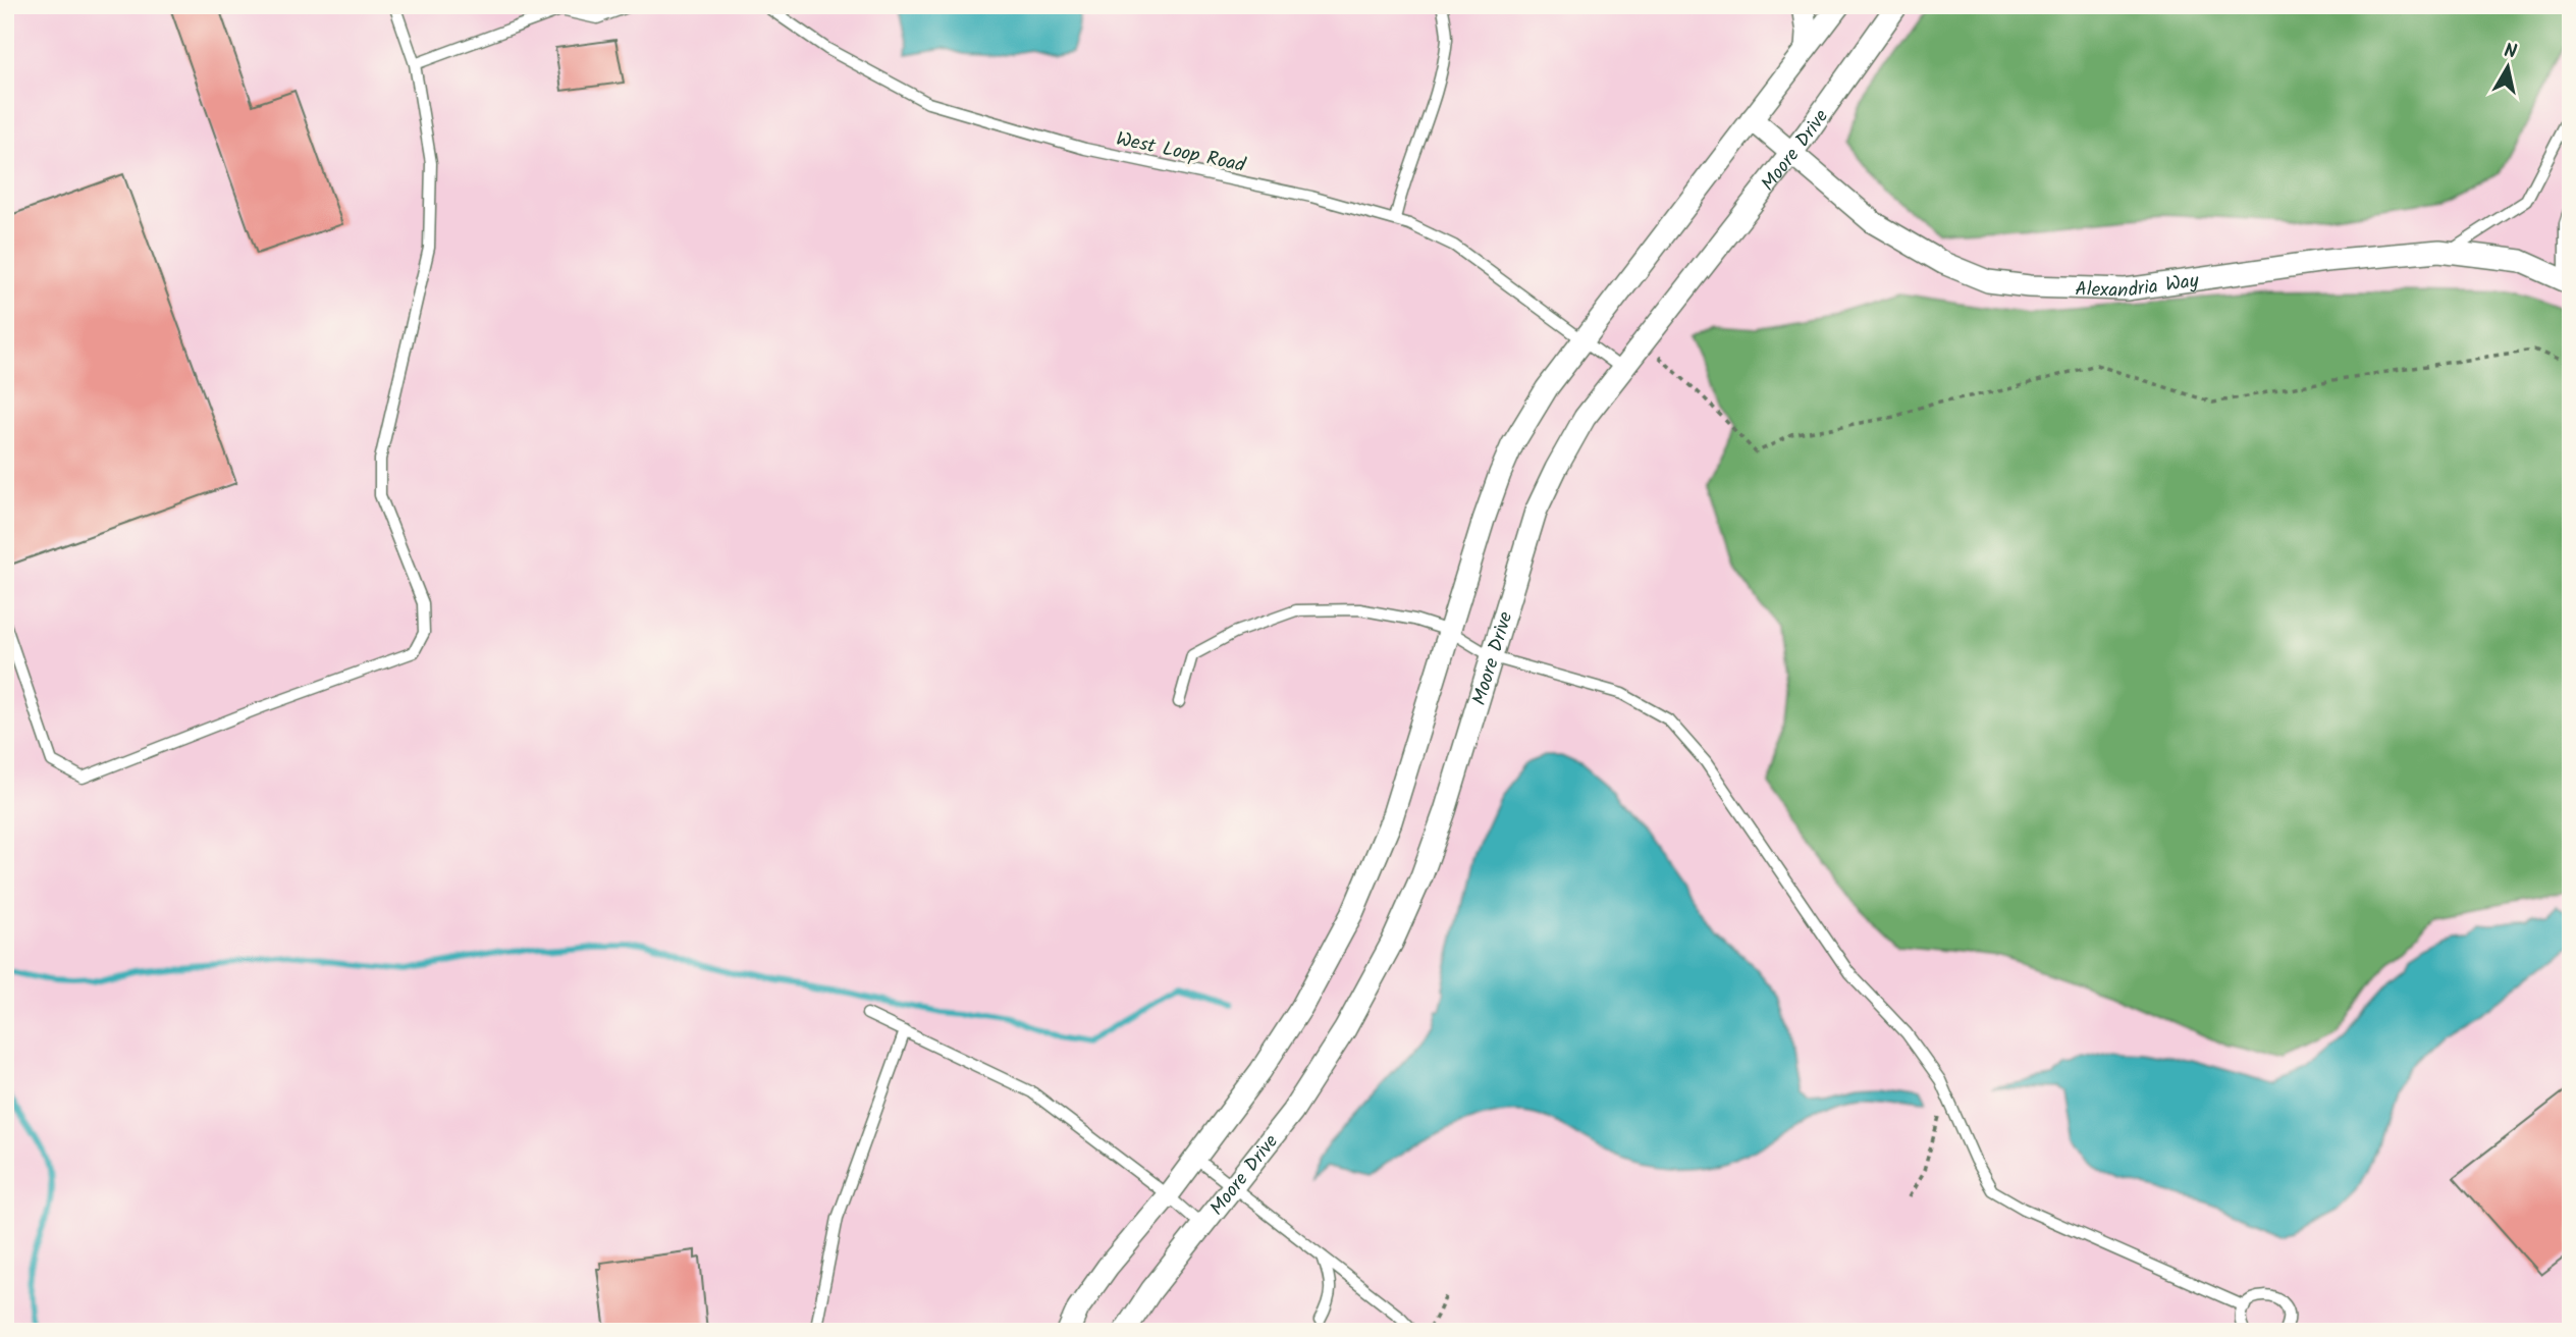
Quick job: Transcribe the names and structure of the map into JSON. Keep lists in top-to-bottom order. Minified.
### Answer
{"streets":{"street":["Moore Drive","Alexandria Way"],"lane":["West Loop Road"]},"crossings":[["Moore Drive","West Loop Road"],["Moore Drive","Alexandria Way"]],"north":"top"}
